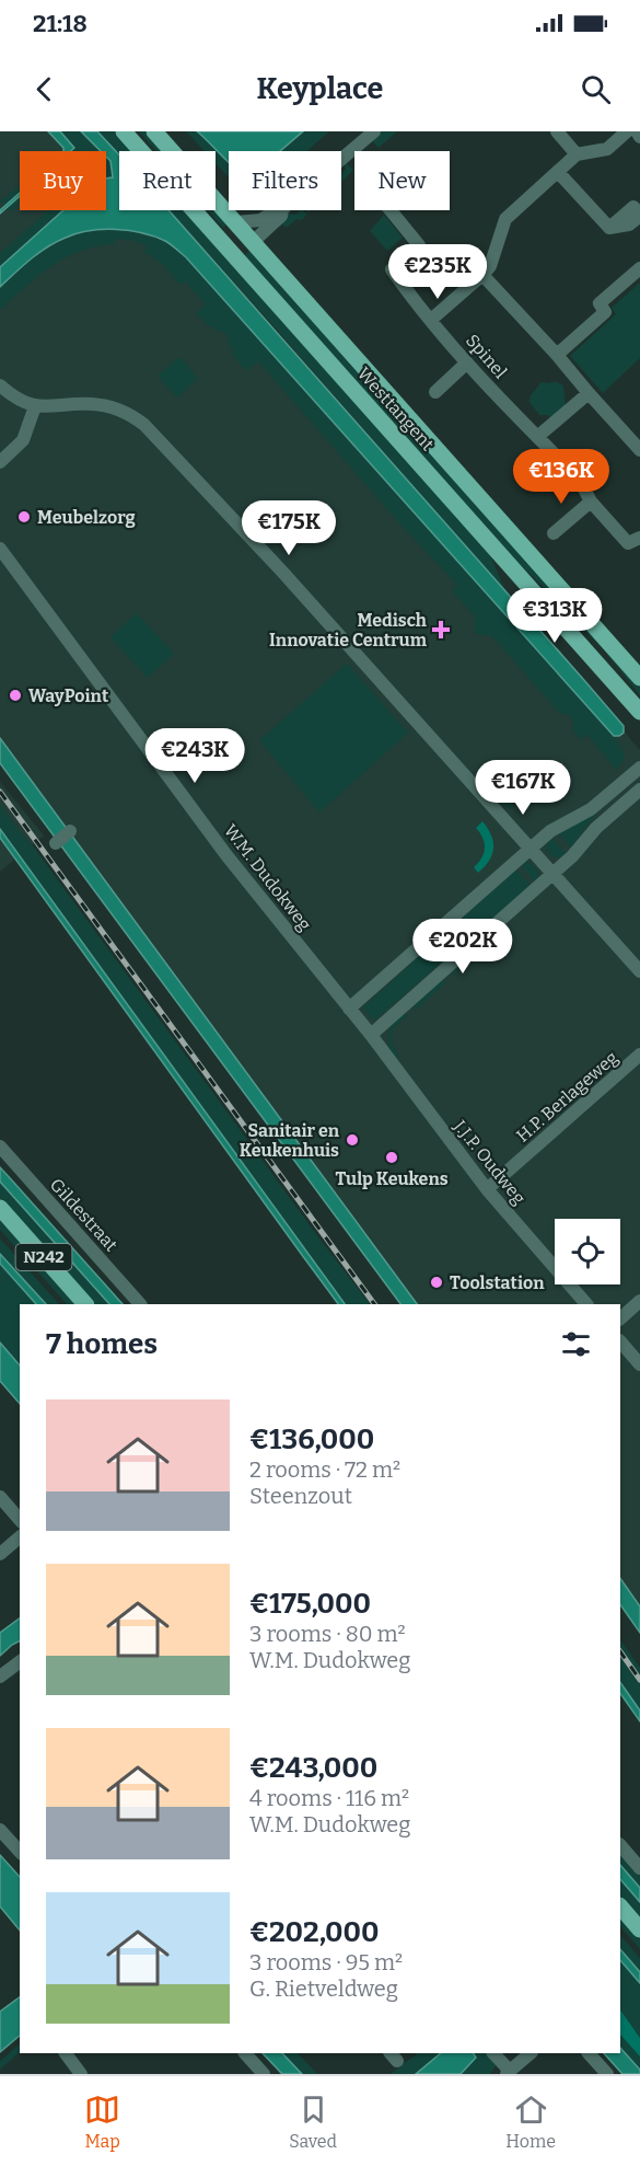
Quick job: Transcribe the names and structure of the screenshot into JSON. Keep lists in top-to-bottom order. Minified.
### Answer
{"streets":{"main road":["Westtangent","N242"],"street":["Spinel","W.M. Dudokweg","H.P. Berlageweg","J.J.P. Oudweg","Gildestraat"]},"crossings":[["W.M. Dudokweg","J.J.P. Oudweg"],["H.P. Berlageweg","J.J.P. Oudweg"]],"places":{"other":["Meubelzorg","WayPoint","Sanitair en Keukenhuis","Tulp Keukens","Toolstation"],"health":["Medisch Innovatie Centrum"]},"page":{"status":"21:18","header":"Keyplace","chip":["Buy","Rent","Filters","New"],"price":["€235K","€136K","€175K","€313K","€243K","€167K","€202K"],"heading":"7 homes","list":[{"name":"€136,000","note":"2 rooms · 72 m² · Steenzout"},{"name":"€175,000","note":"3 rooms · 80 m² · W.M. Dudokweg"},{"name":"€243,000","note":"4 rooms · 116 m² · W.M. Dudokweg"},{"name":"€202,000","note":"3 rooms · 95 m² · G. Rietveldweg"}],"tabs":["Map","Saved","Home"]}}
